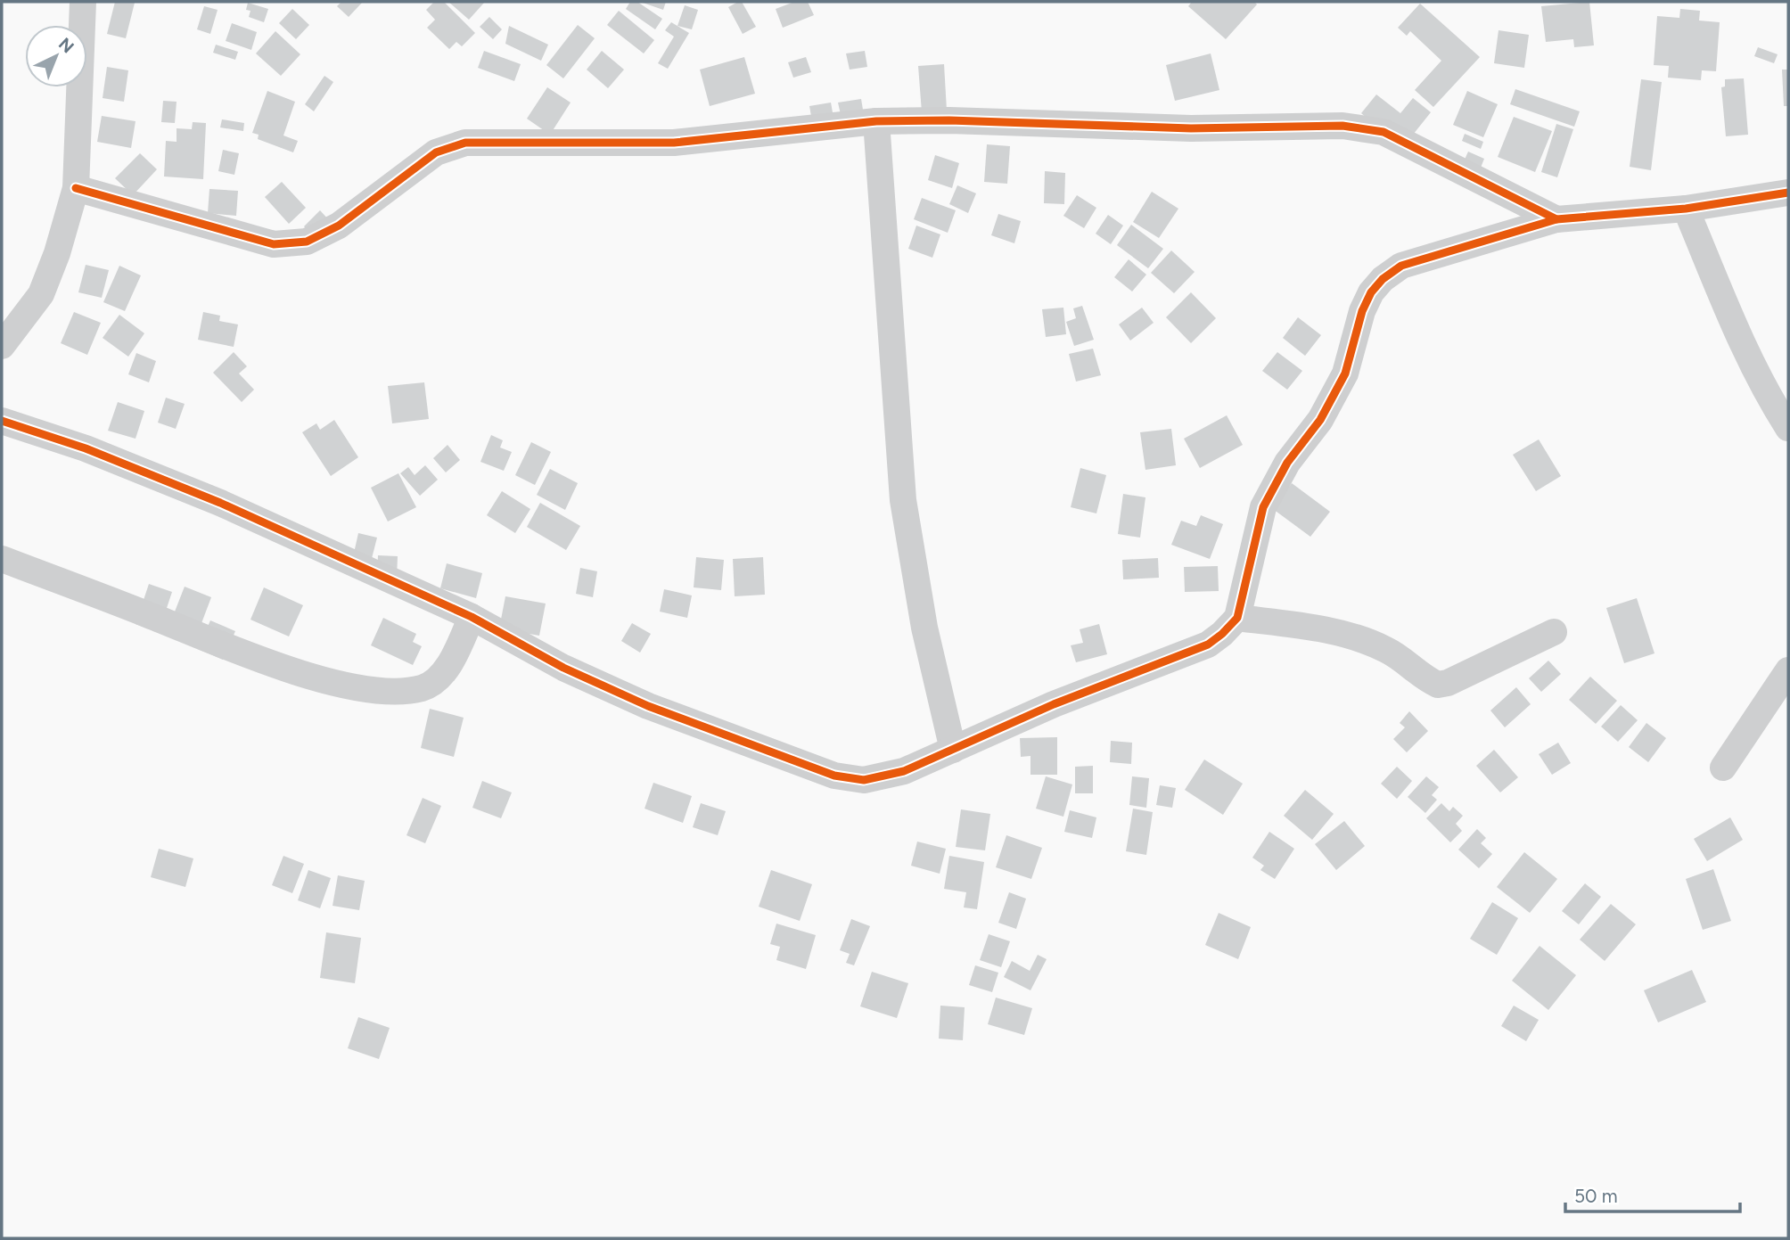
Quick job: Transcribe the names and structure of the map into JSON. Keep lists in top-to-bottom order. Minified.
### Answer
{"scale_bar":"50 m","north":"top right"}
